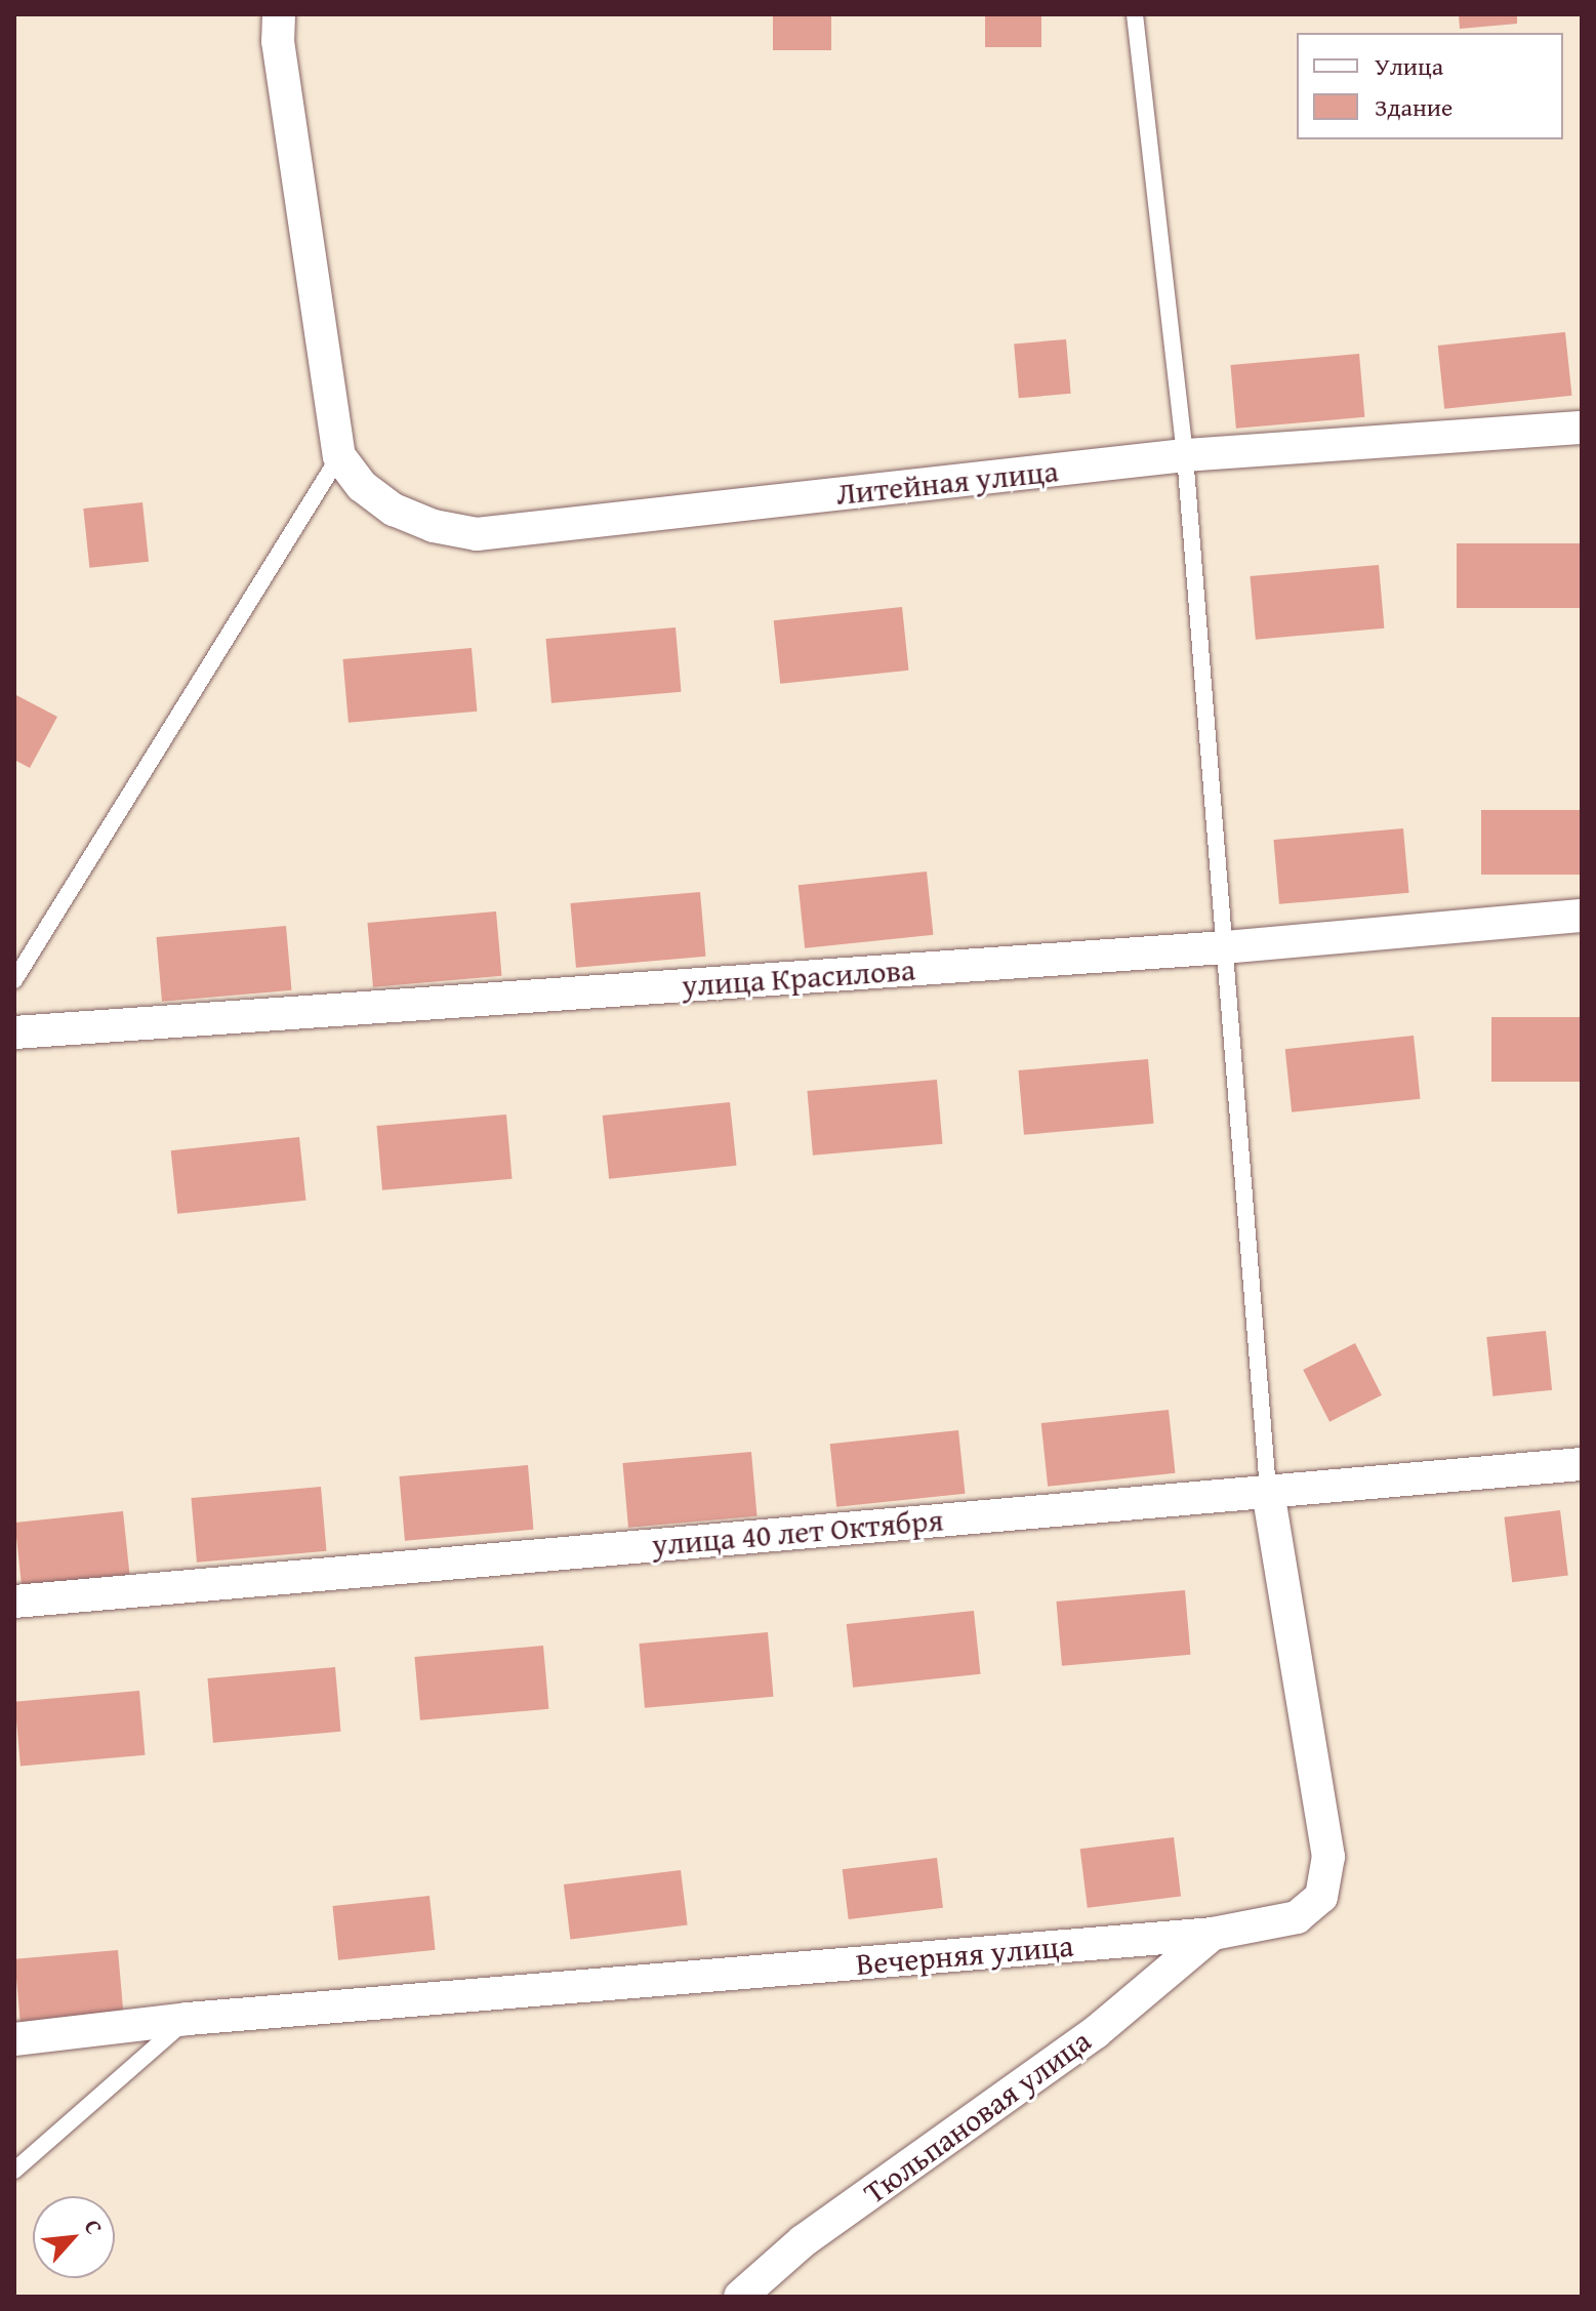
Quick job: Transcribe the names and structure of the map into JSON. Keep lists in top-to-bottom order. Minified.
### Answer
{"streets":{"street":["Литейная улица","улица Красилова","улица 40 лет Октября","Вечерняя улица","Тюльпановая улица"]},"crossings":[["улица 40 лет Октября","Вечерняя улица"],["Вечерняя улица","Тюльпановая улица"]],"legend":["Улица","Здание"],"north":"top right"}
